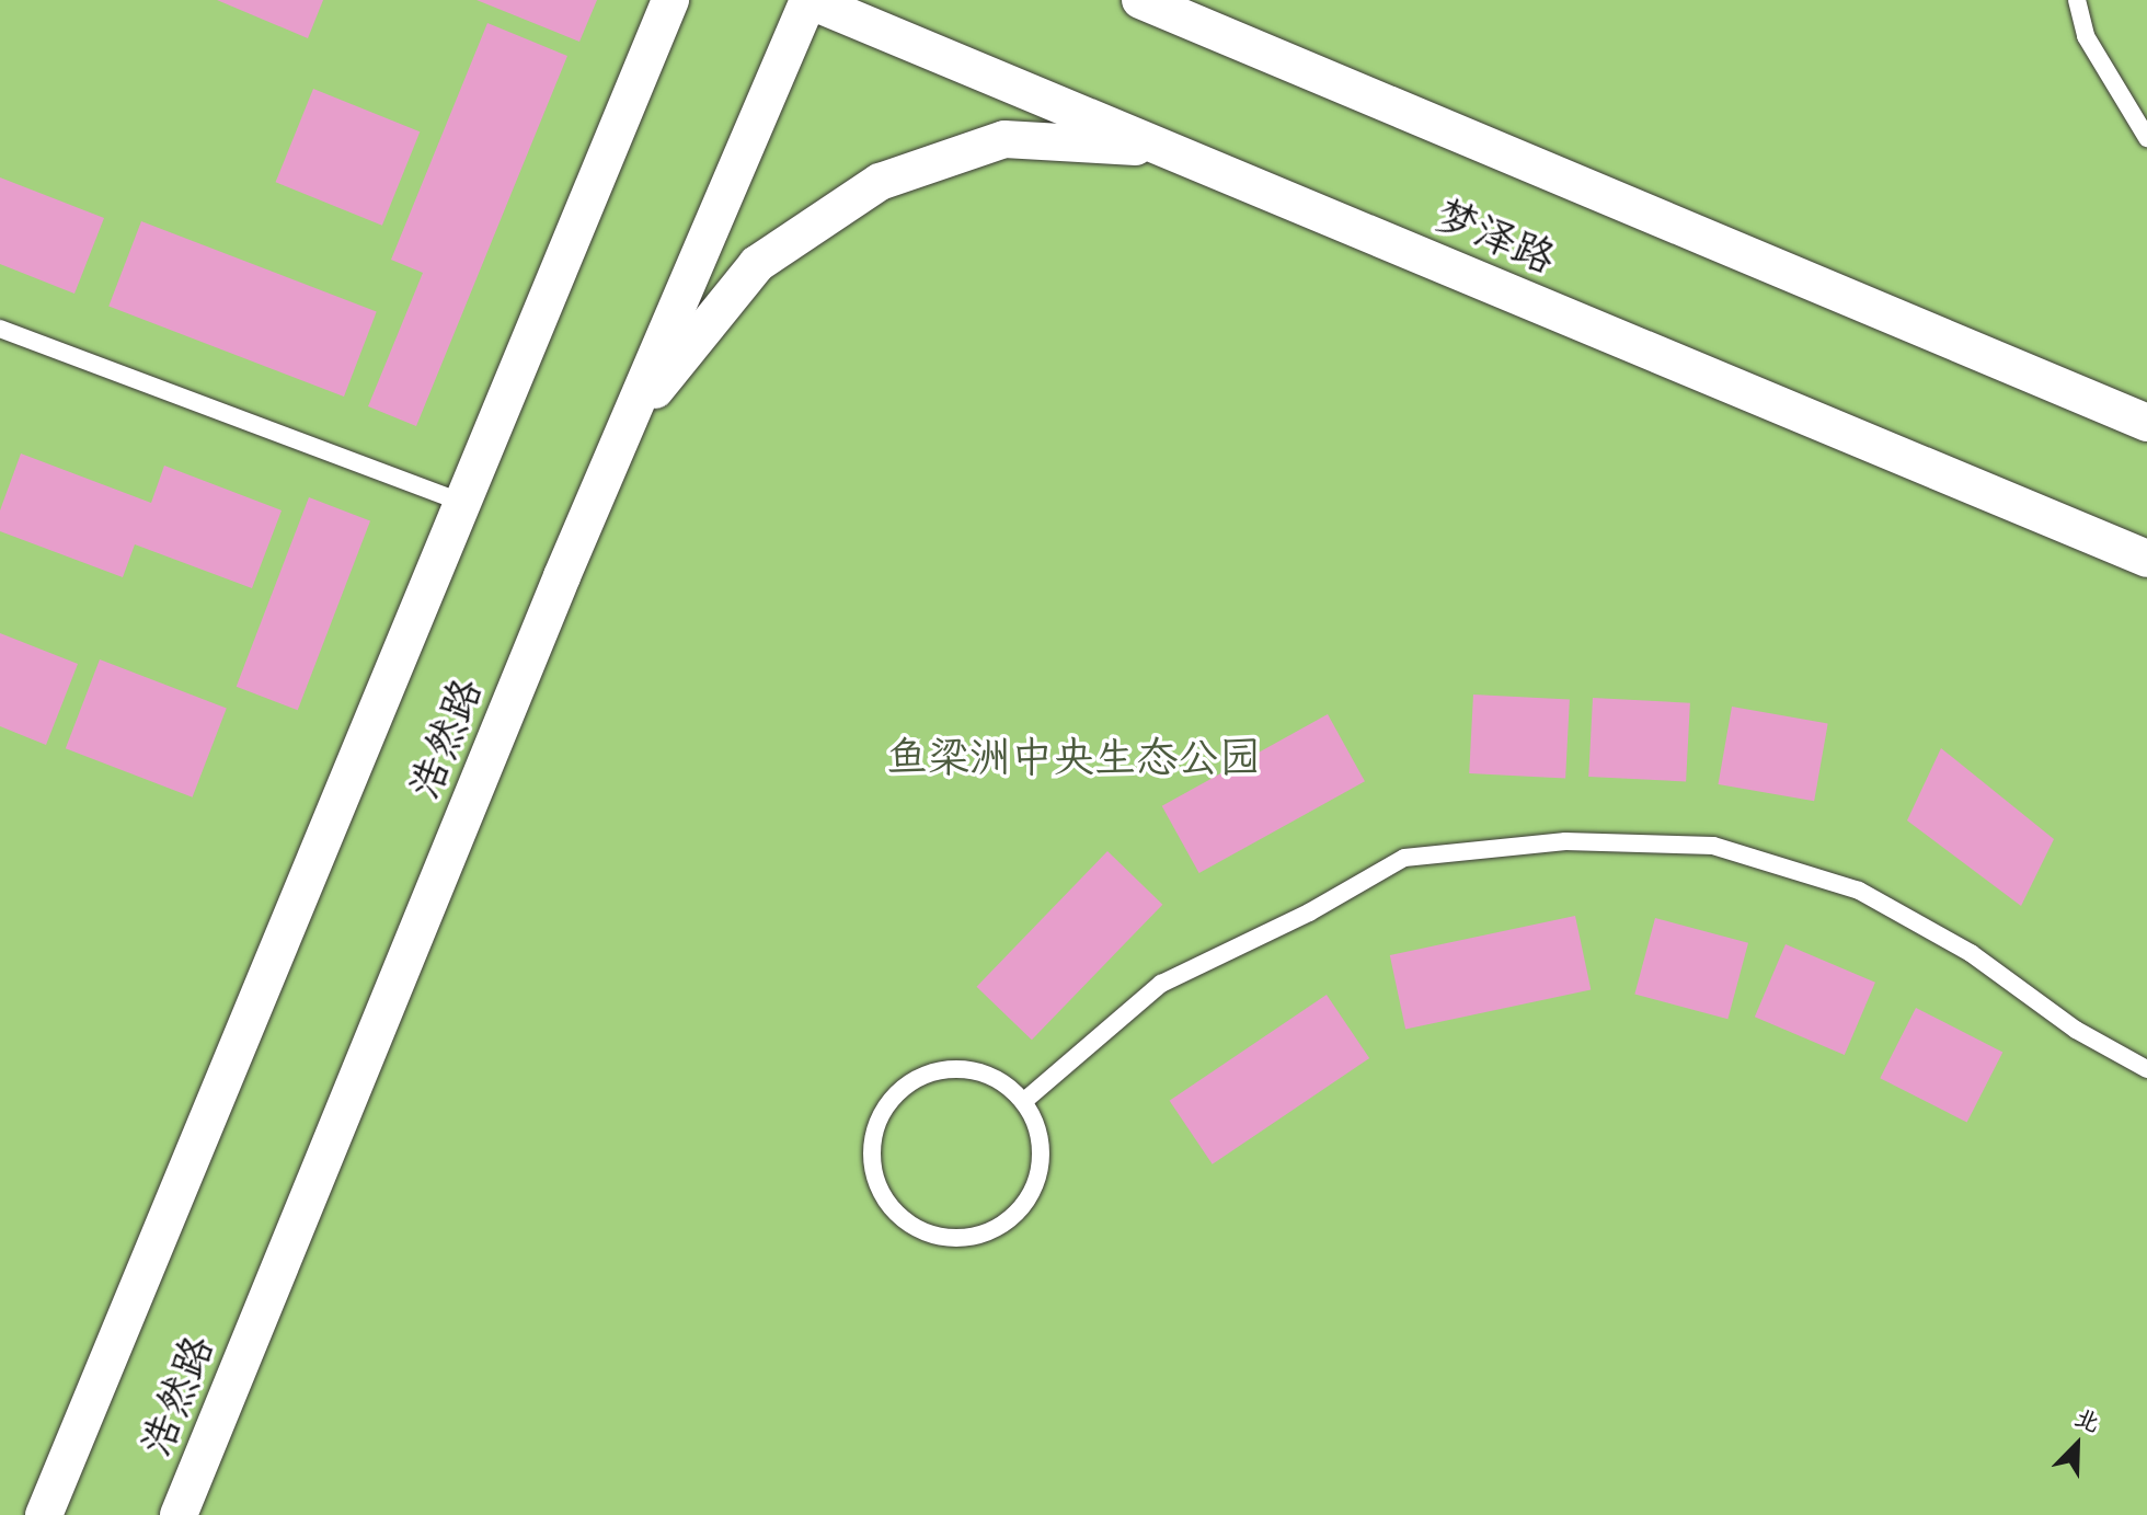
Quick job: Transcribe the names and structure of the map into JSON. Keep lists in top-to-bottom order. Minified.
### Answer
{"streets":{"street":["梦泽路","浩然路"]},"crossings":[["梦泽路","浩然路"]],"parks":["鱼梁洲中央生态公园"],"north":"top right"}
